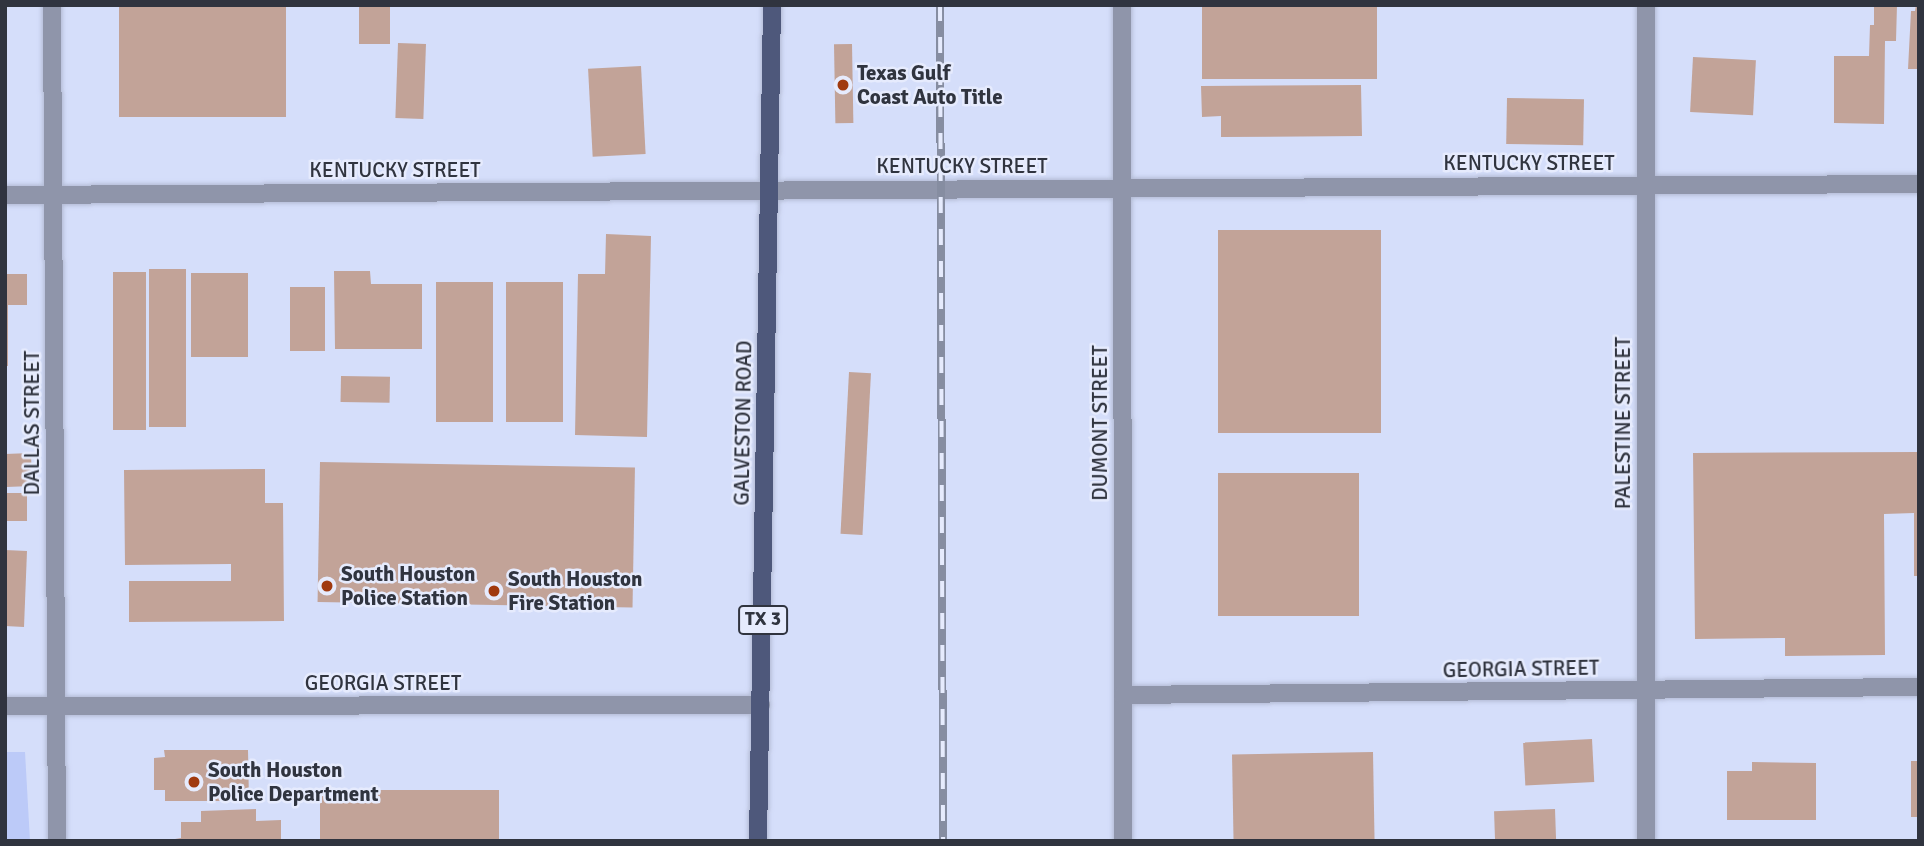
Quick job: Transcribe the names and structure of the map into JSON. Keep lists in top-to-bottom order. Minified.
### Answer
{"streets":{"main road":["GALVESTON ROAD","TX 3"],"street":["KENTUCKY STREET","DALLAS STREET","DUMONT STREET","PALESTINE STREET","GEORGIA STREET"]},"crossings":[["KENTUCKY STREET","DALLAS STREET"],["KENTUCKY STREET","GALVESTON ROAD"],["KENTUCKY STREET","DUMONT STREET"],["KENTUCKY STREET","PALESTINE STREET"],["DALLAS STREET","GEORGIA STREET"],["GALVESTON ROAD","GEORGIA STREET"],["DUMONT STREET","GEORGIA STREET"],["PALESTINE STREET","GEORGIA STREET"]],"places":["Texas Gulf Coast Auto Title","South Houston Police Station","South Houston Fire Station","South Houston Police Department"]}
